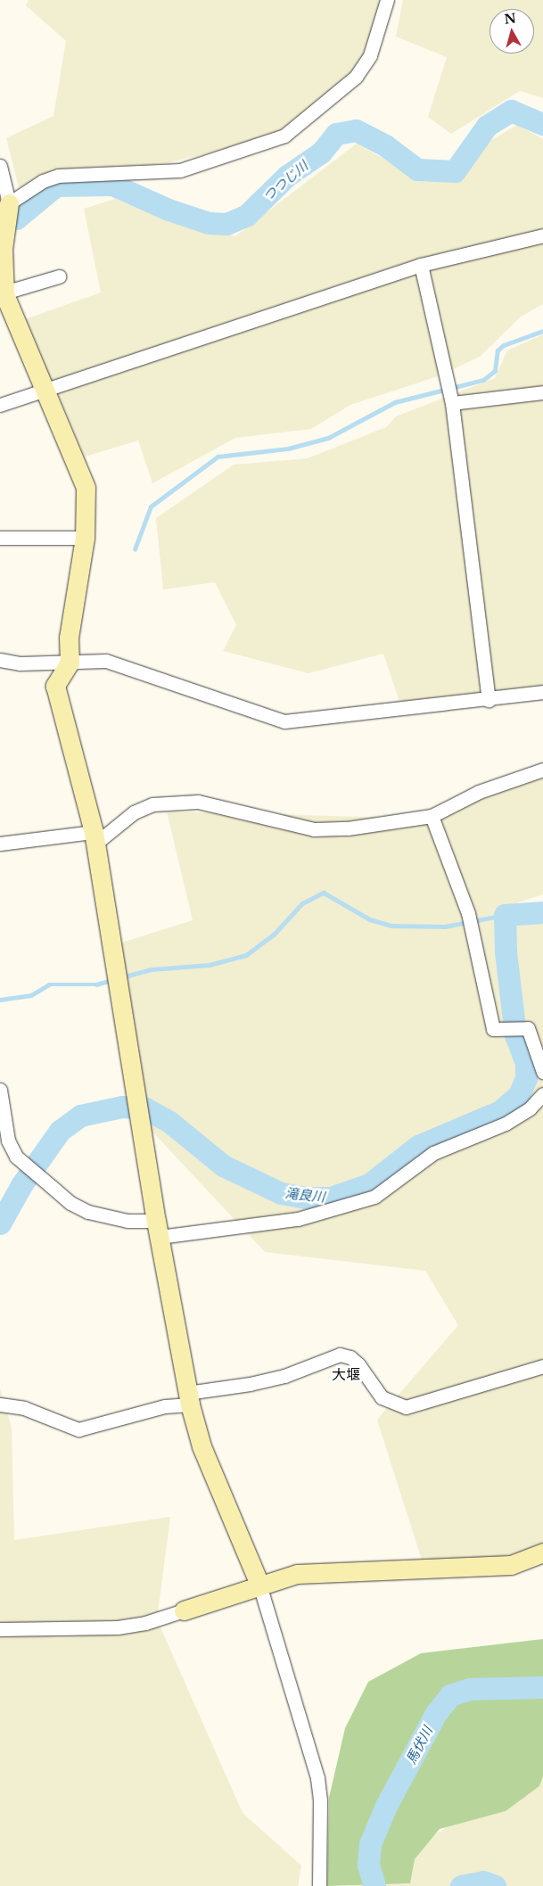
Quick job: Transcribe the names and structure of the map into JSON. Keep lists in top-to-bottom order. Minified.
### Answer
{"districts":["大堰"],"water":["つつじ川","滝良川","馬伏川"],"north":"top"}
